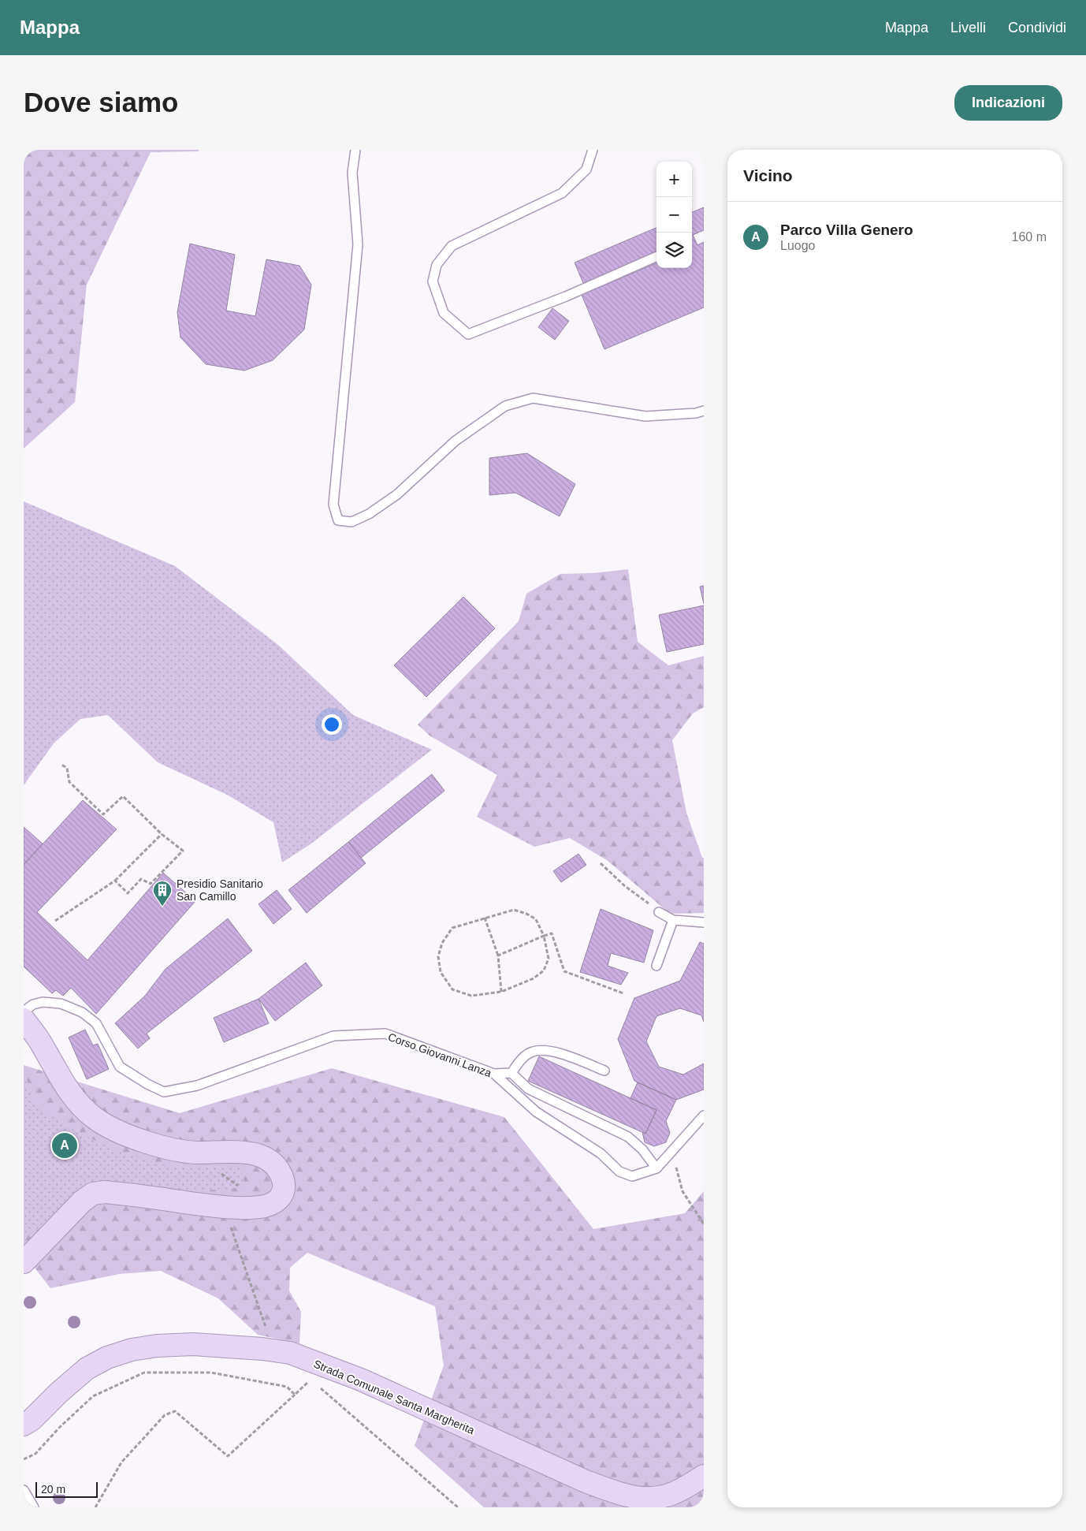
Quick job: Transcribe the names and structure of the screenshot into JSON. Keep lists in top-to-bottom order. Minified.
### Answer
{"streets":{"street":["Strada Comunale Santa Margherita"],"lane":["Corso Giovanni Lanza"]},"places":{"building":["Presidio Sanitario San Camillo"]},"scale_bar":"20 m","page":{"header":"Mappa","nav":["Mappa","Livelli","Condividi"],"buttons":"Indicazioni","title":"Dove siamo","heading":"Vicino","map_buttons":["+","−"],"list":[{"mark":"A","name":"Parco Villa Genero","note":"Luogo","value":"160 m"}],"pins":"A","scale":"20 m"}}
